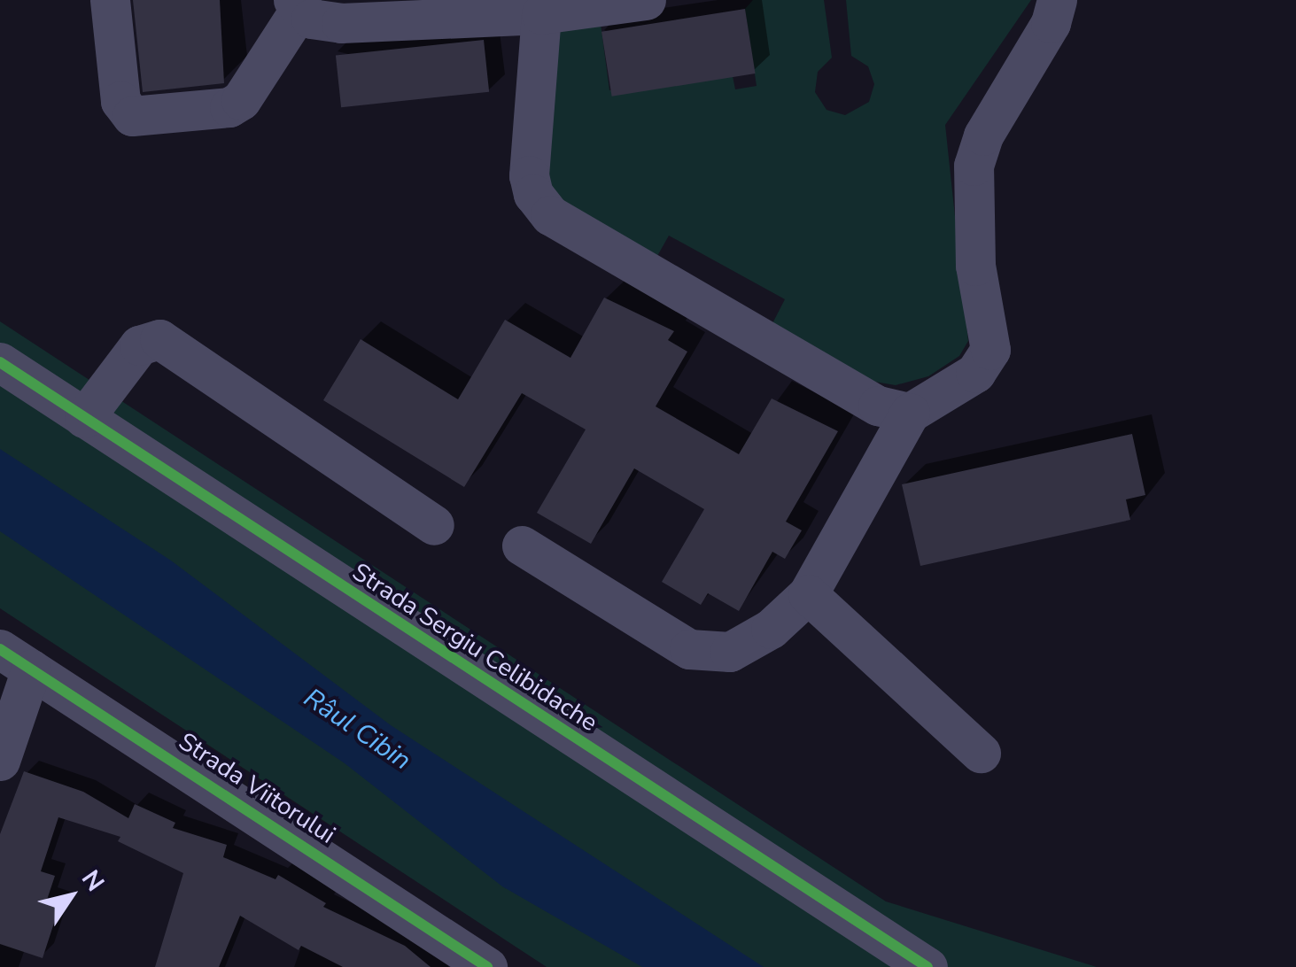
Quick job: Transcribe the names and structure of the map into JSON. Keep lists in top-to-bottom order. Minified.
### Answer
{"streets":{"street":["Strada Sergiu Celibidache","Strada Viitorului"]},"water":["Râul Cibin"],"north":"top right"}
